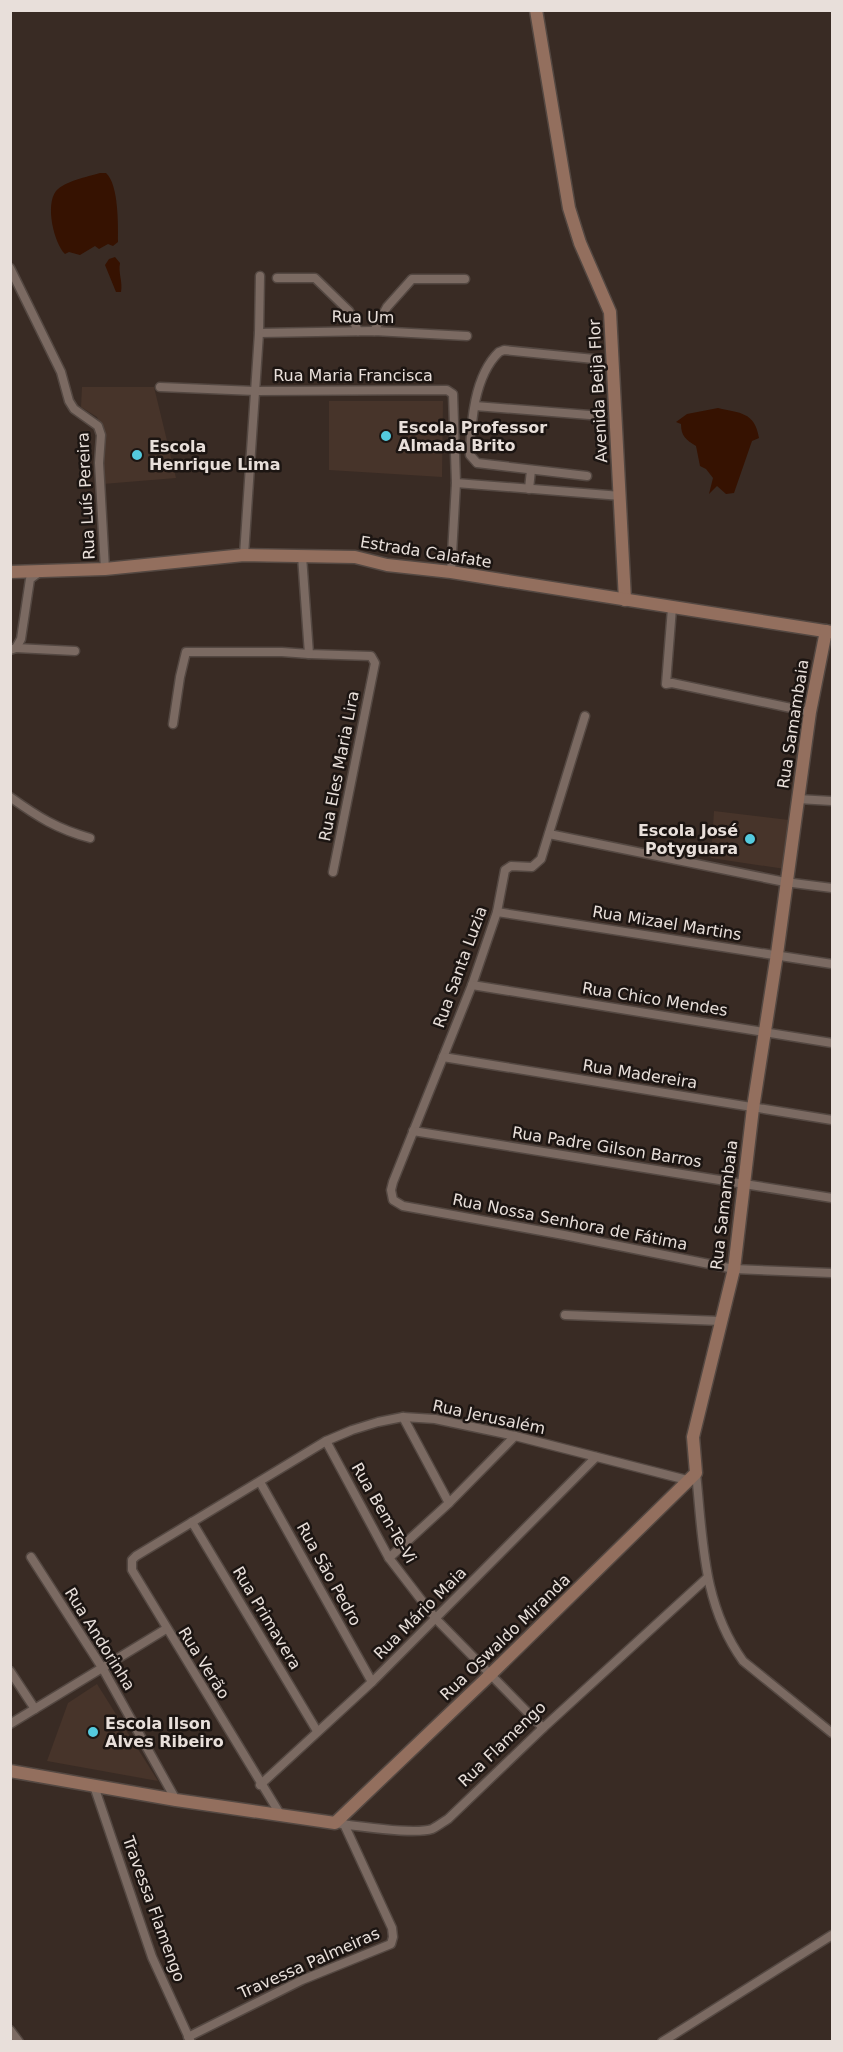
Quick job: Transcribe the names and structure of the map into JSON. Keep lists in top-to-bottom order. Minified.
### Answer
{"streets":{"street":["Rua Um","Rua Maria Francisca","Avenida Beija Flor","Rua Luís Pereira","Estrada Calafate","Rua Samambaia","Rua Eles Maria Lira","Rua Mizael Martins","Rua Santa Luzia","Rua Chico Mendes","Rua Madereira","Rua Padre Gilson Barros","Rua Nossa Senhora de Fátima","Rua Jerusalém","Rua Bem-Te-Vi","Rua São Pedro","Rua Mário Maia","Rua Primavera","Rua Oswaldo Miranda","Rua Andorinha","Rua Verão","Rua Flamengo","Travessa Flamengo","Travessa Palmeiras"]},"crossings":[["Rua Maria Francisca","Estrada Calafate"],["Avenida Beija Flor","Estrada Calafate"],["Rua Luís Pereira","Estrada Calafate"],["Estrada Calafate","Rua Samambaia"],["Rua Samambaia","Rua Mizael Martins"],["Rua Samambaia","Rua Chico Mendes"],["Rua Samambaia","Rua Madereira"],["Rua Samambaia","Rua Padre Gilson Barros"],["Rua Samambaia","Rua Nossa Senhora de Fátima"],["Rua Samambaia","Rua Jerusalém"],["Rua Samambaia","Rua Oswaldo Miranda"],["Rua Samambaia","Rua Flamengo"],["Rua Mizael Martins","Rua Santa Luzia"],["Rua Santa Luzia","Rua Chico Mendes"],["Rua Santa Luzia","Rua Madereira"],["Rua Santa Luzia","Rua Padre Gilson Barros"],["Rua Santa Luzia","Rua Nossa Senhora de Fátima"],["Rua Jerusalém","Rua Bem-Te-Vi"],["Rua Jerusalém","Rua São Pedro"],["Rua Jerusalém","Rua Mário Maia"],["Rua Jerusalém","Rua Primavera"],["Rua Jerusalém","Rua Oswaldo Miranda"],["Rua Jerusalém","Rua Verão"],["Rua Bem-Te-Vi","Rua Mário Maia"],["Rua Bem-Te-Vi","Rua Oswaldo Miranda"],["Rua Bem-Te-Vi","Rua Flamengo"],["Rua São Pedro","Rua Mário Maia"],["Rua Mário Maia","Rua Primavera"],["Rua Mário Maia","Rua Verão"],["Rua Oswaldo Miranda","Rua Flamengo"],["Rua Oswaldo Miranda","Travessa Palmeiras"],["Rua Andorinha","Rua Flamengo"],["Rua Verão","Rua Flamengo"],["Rua Flamengo","Travessa Flamengo"],["Rua Flamengo","Travessa Palmeiras"],["Travessa Flamengo","Travessa Palmeiras"]],"places":["Escola Professor Almada Brito","Escola Henrique Lima","Escola José Potyguara","Escola Ilson Alves Ribeiro"]}
